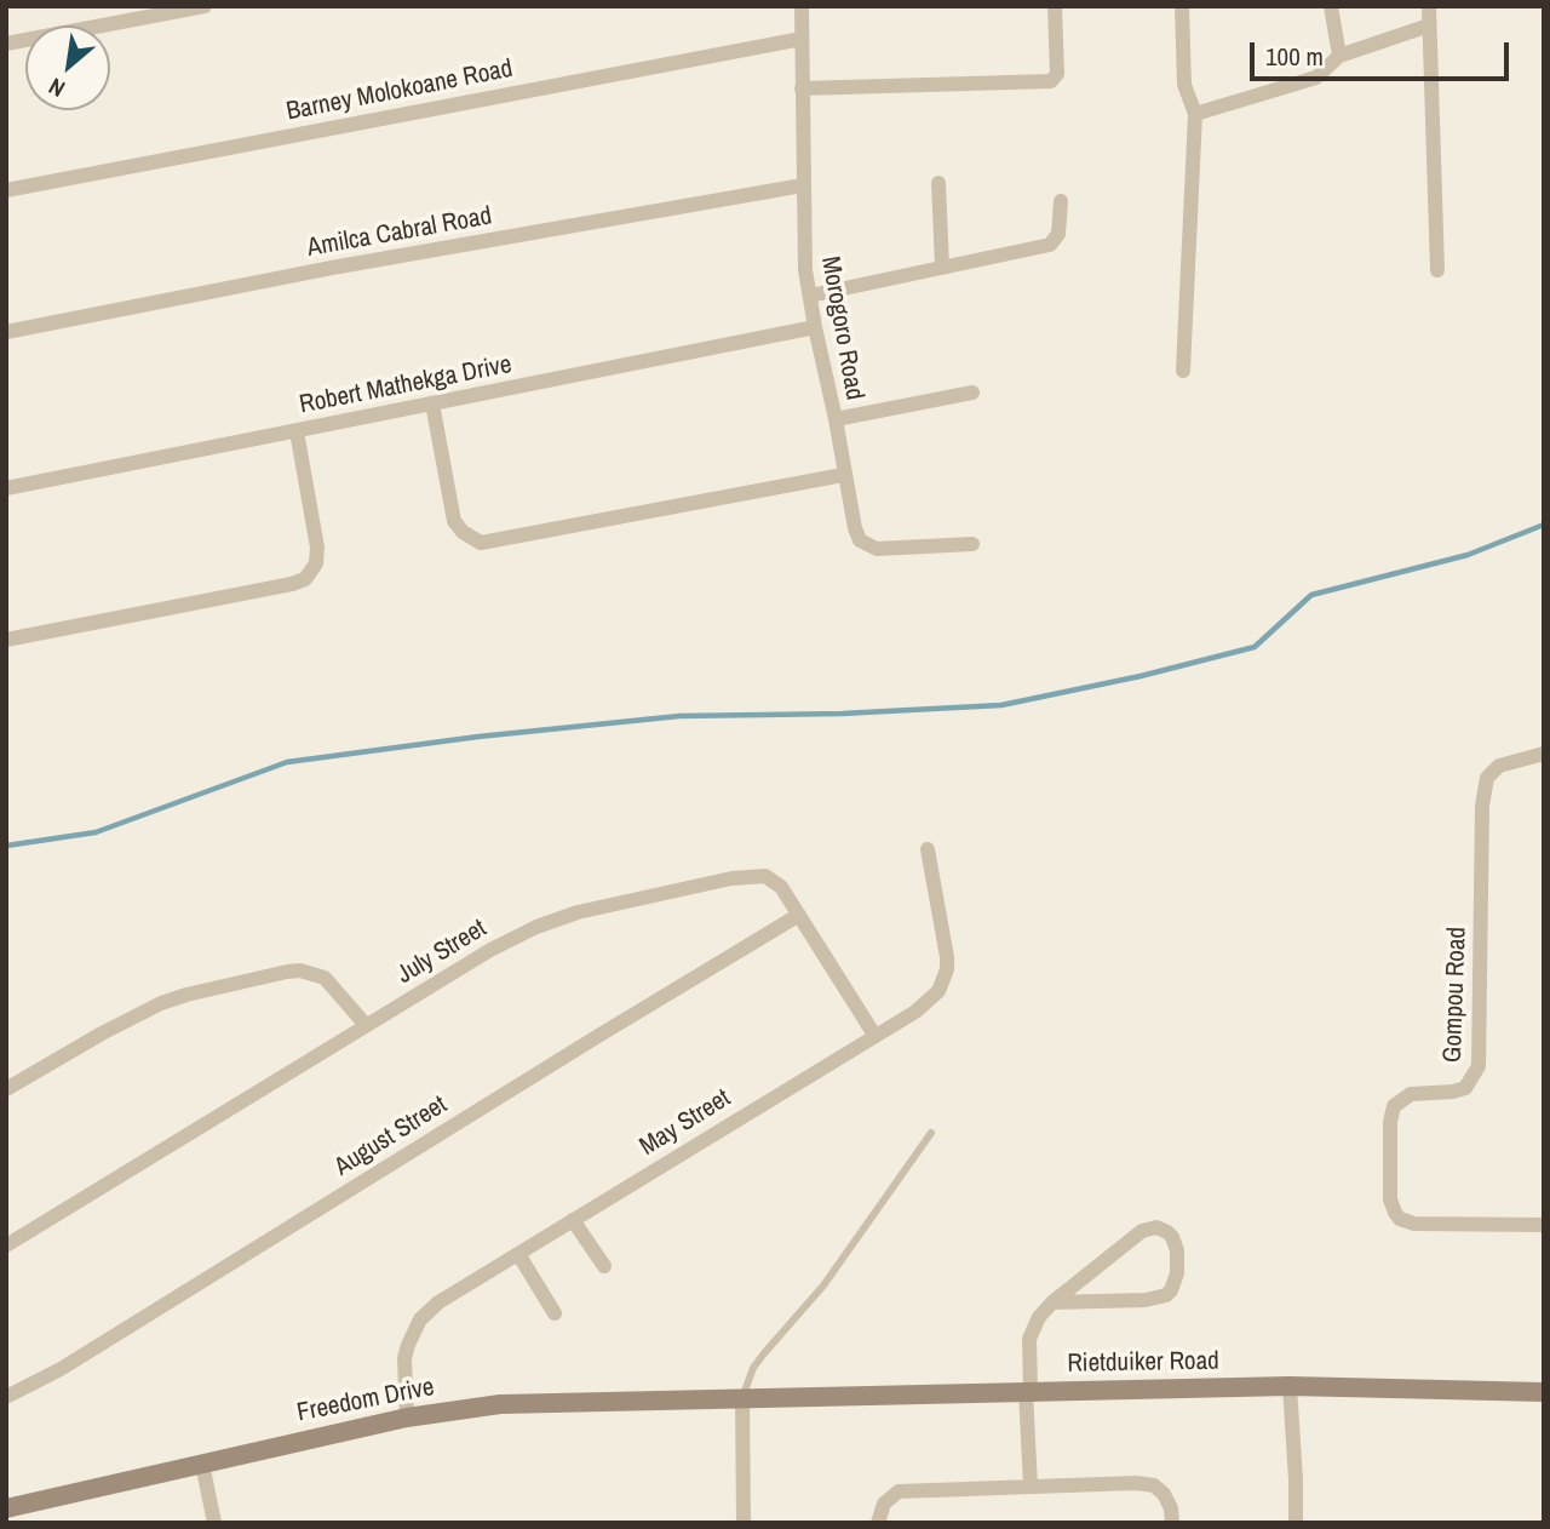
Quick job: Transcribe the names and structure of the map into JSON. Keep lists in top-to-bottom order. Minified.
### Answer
{"streets":{"street":["Barney Molokoane Road","Amilca Cabral Road","Morogoro Road","Robert Mathekga Drive","July Street","Gompou Road","May Street","August Street","Rietduiker Road","Freedom Drive"]},"crossings":[["Barney Molokoane Road","Morogoro Road"],["Amilca Cabral Road","Morogoro Road"],["Morogoro Road","Robert Mathekga Drive"],["July Street","May Street"],["July Street","August Street"],["May Street","Freedom Drive"],["Rietduiker Road","Freedom Drive"]],"scale_bar":"100 m","north":"bottom left"}
